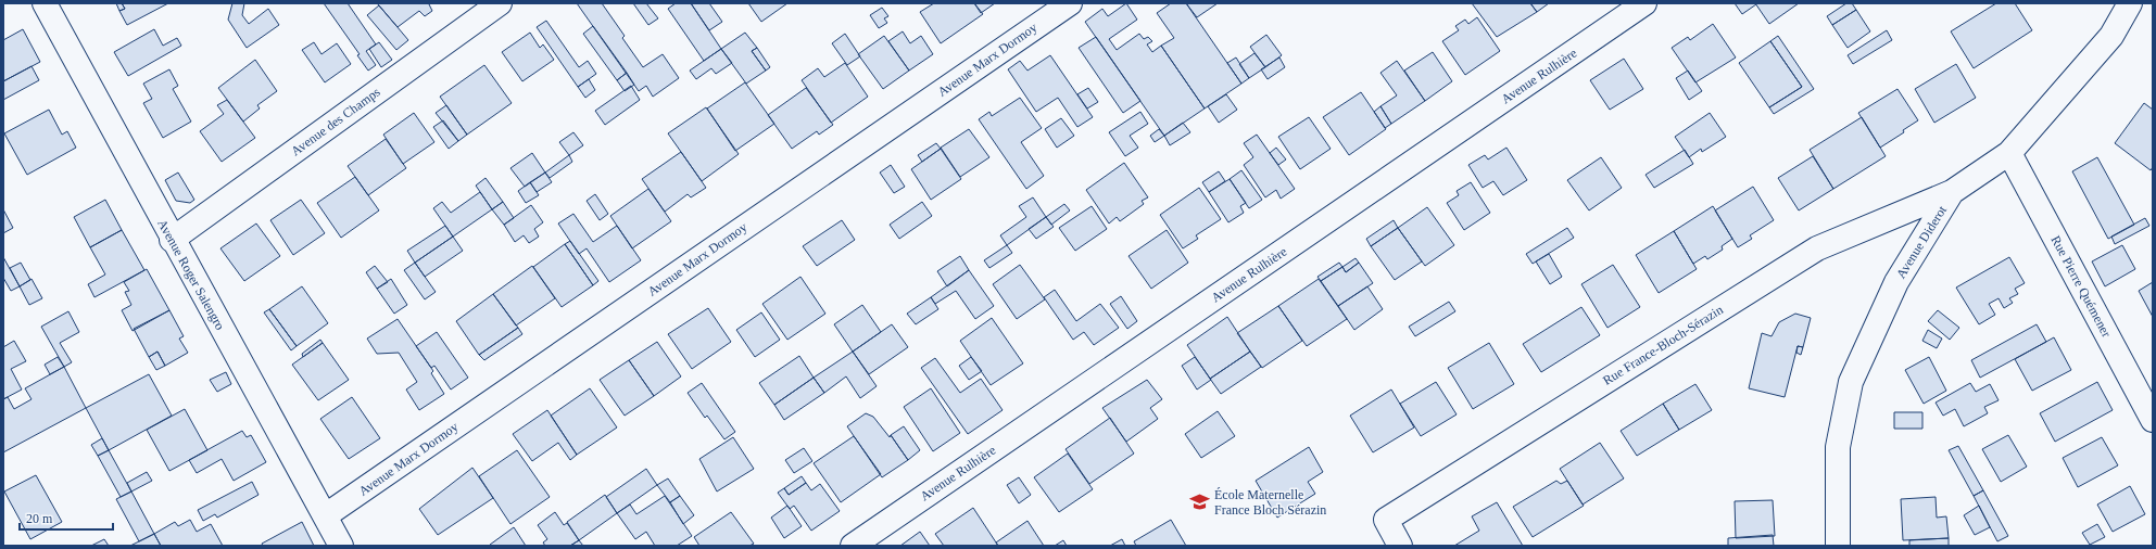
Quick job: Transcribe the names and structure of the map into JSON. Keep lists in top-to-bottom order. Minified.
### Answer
{"streets":{"street":["Avenue Marx Dormoy","Avenue Rulhière","Avenue des Champs","Avenue Diderot","Avenue Roger Salengro","Rue Pierre Quémener","Rue France-Bloch-Sérazin"]},"crossings":[["Avenue Marx Dormoy","Avenue Roger Salengro"],["Avenue des Champs","Avenue Roger Salengro"],["Avenue Diderot","Rue Pierre Quémener"],["Avenue Diderot","Rue France-Bloch-Sérazin"]],"places":{"school or university":["École Maternelle France Bloch Sérazin"]},"scale_bar":"20 m"}
